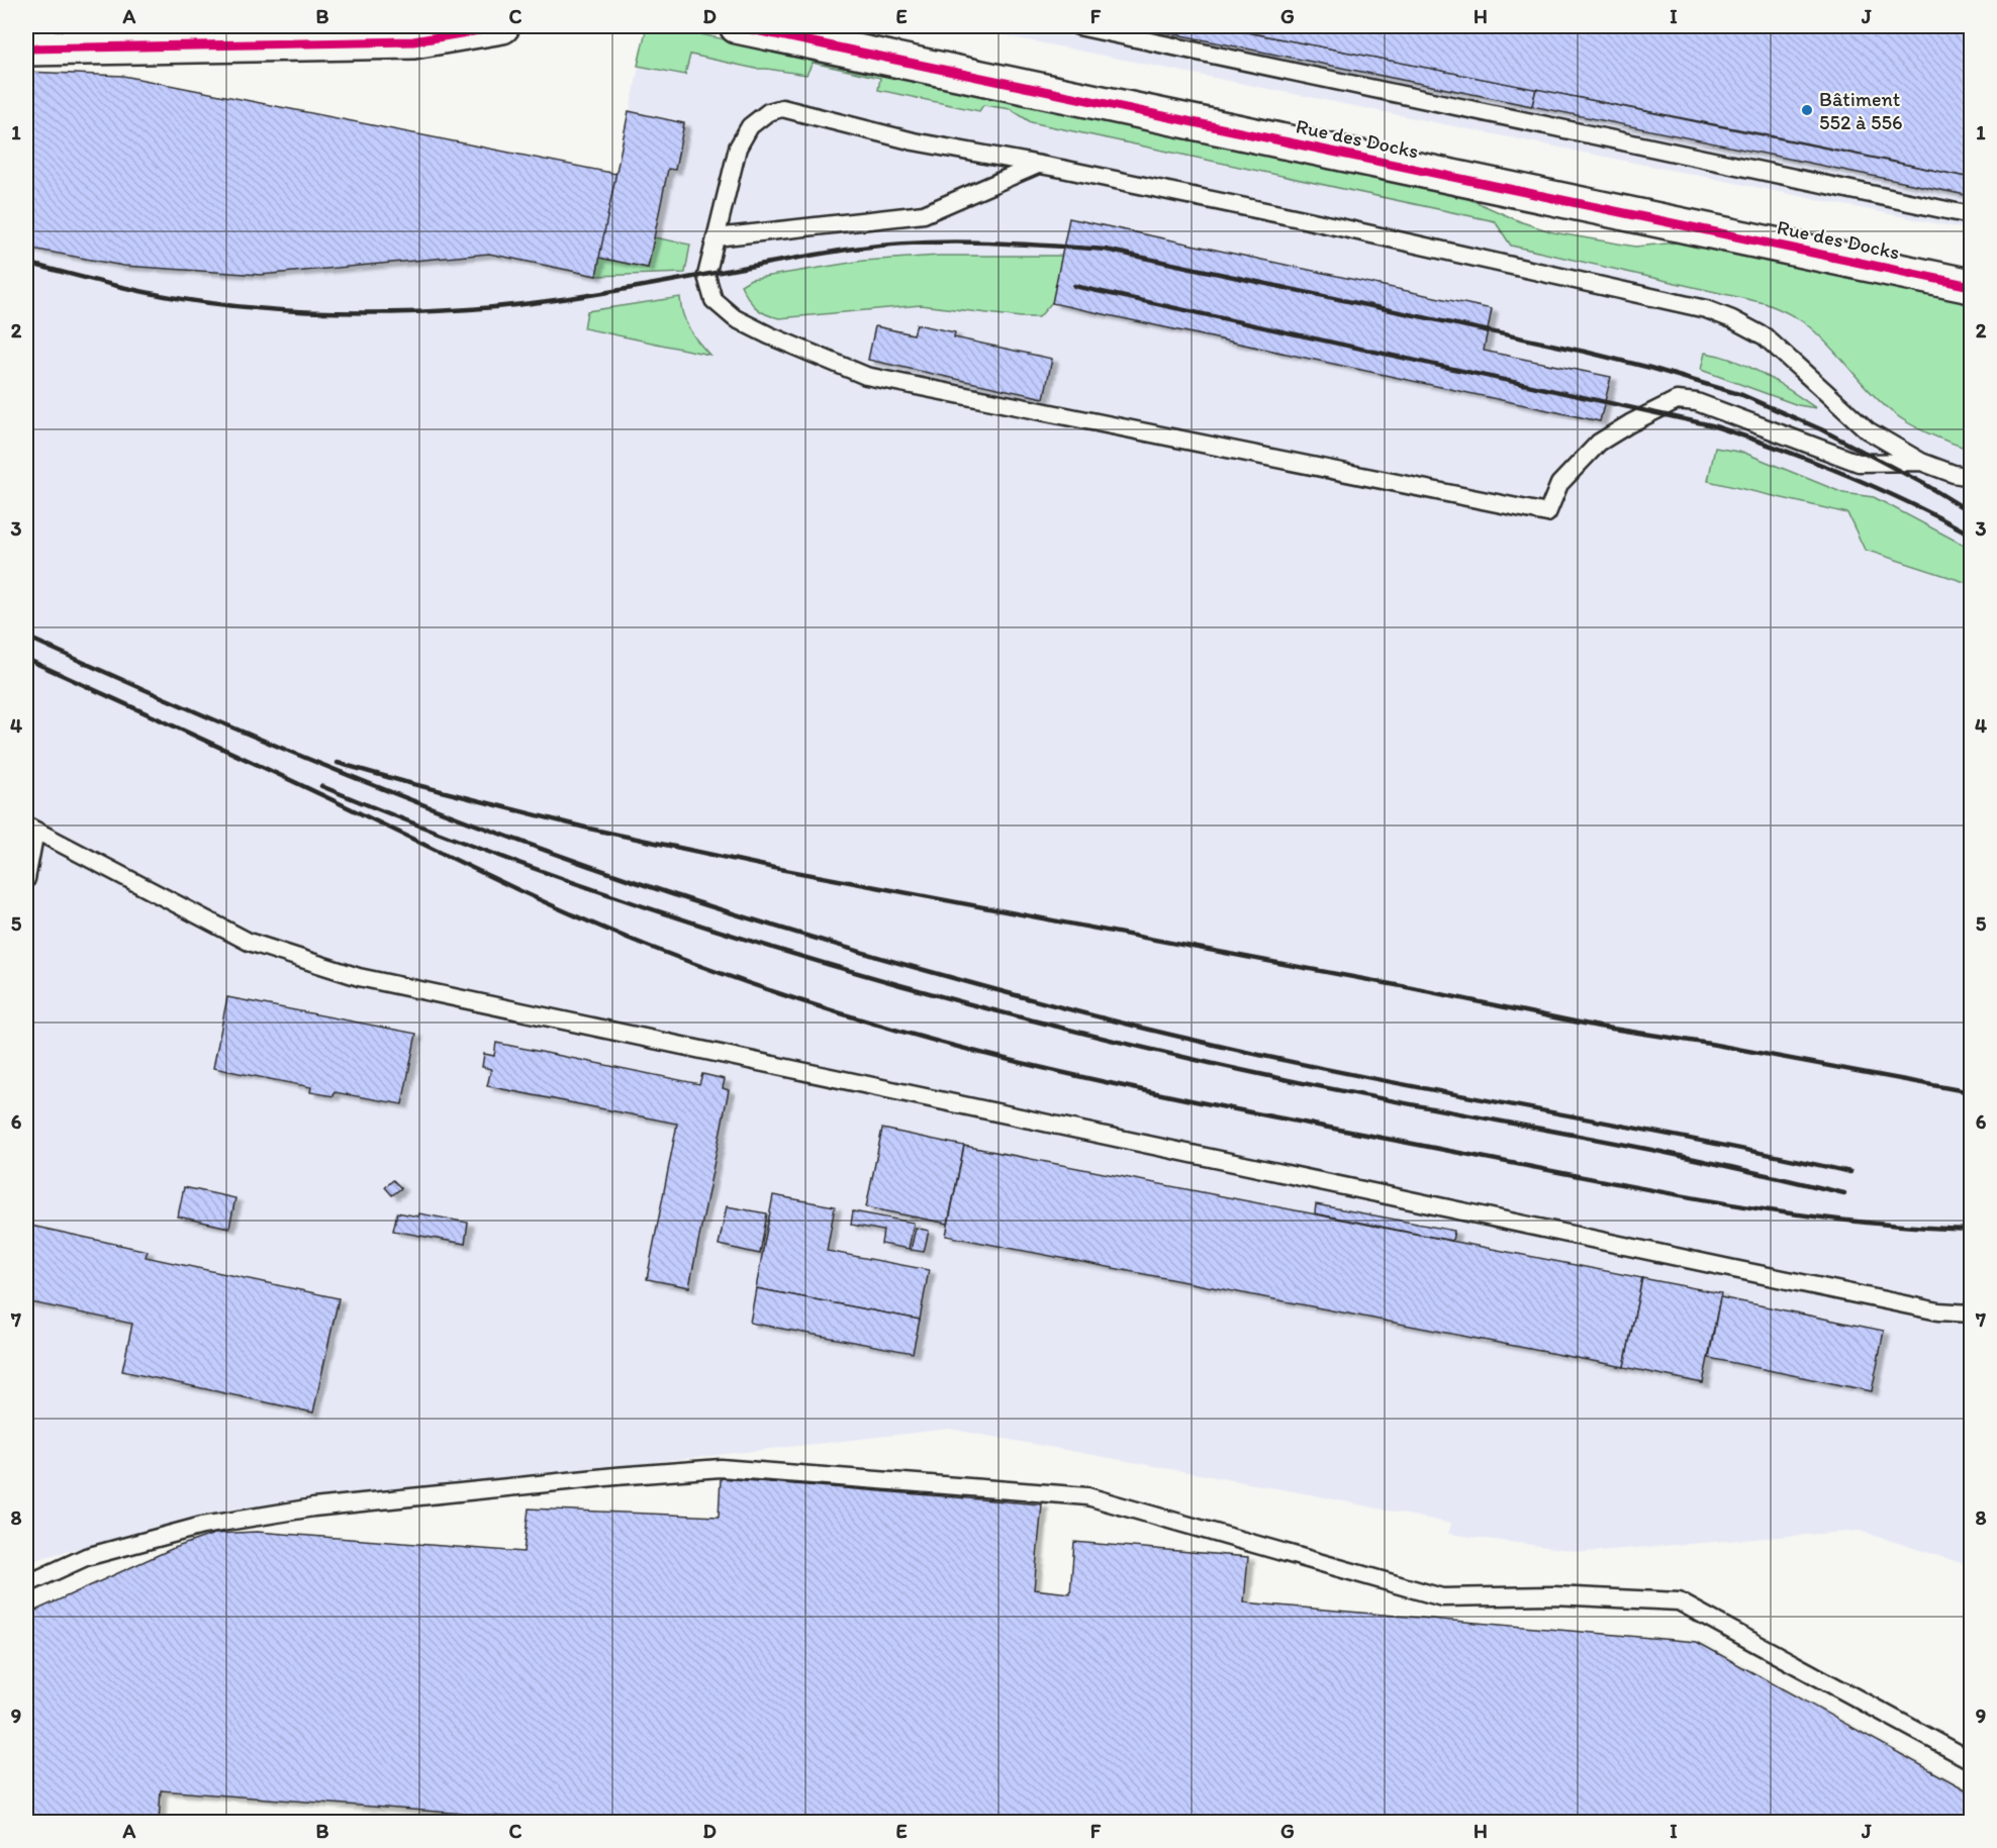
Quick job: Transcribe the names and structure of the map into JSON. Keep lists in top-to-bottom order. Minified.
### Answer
{"streets":{"street":["Rue des Docks"]},"places":["Bâtiment 552 à 556"],"grid":{"columns":["A","B","C","D","E","F","G","H","I","J"],"rows":["1","2","3","4","5","6","7","8","9"]}}
